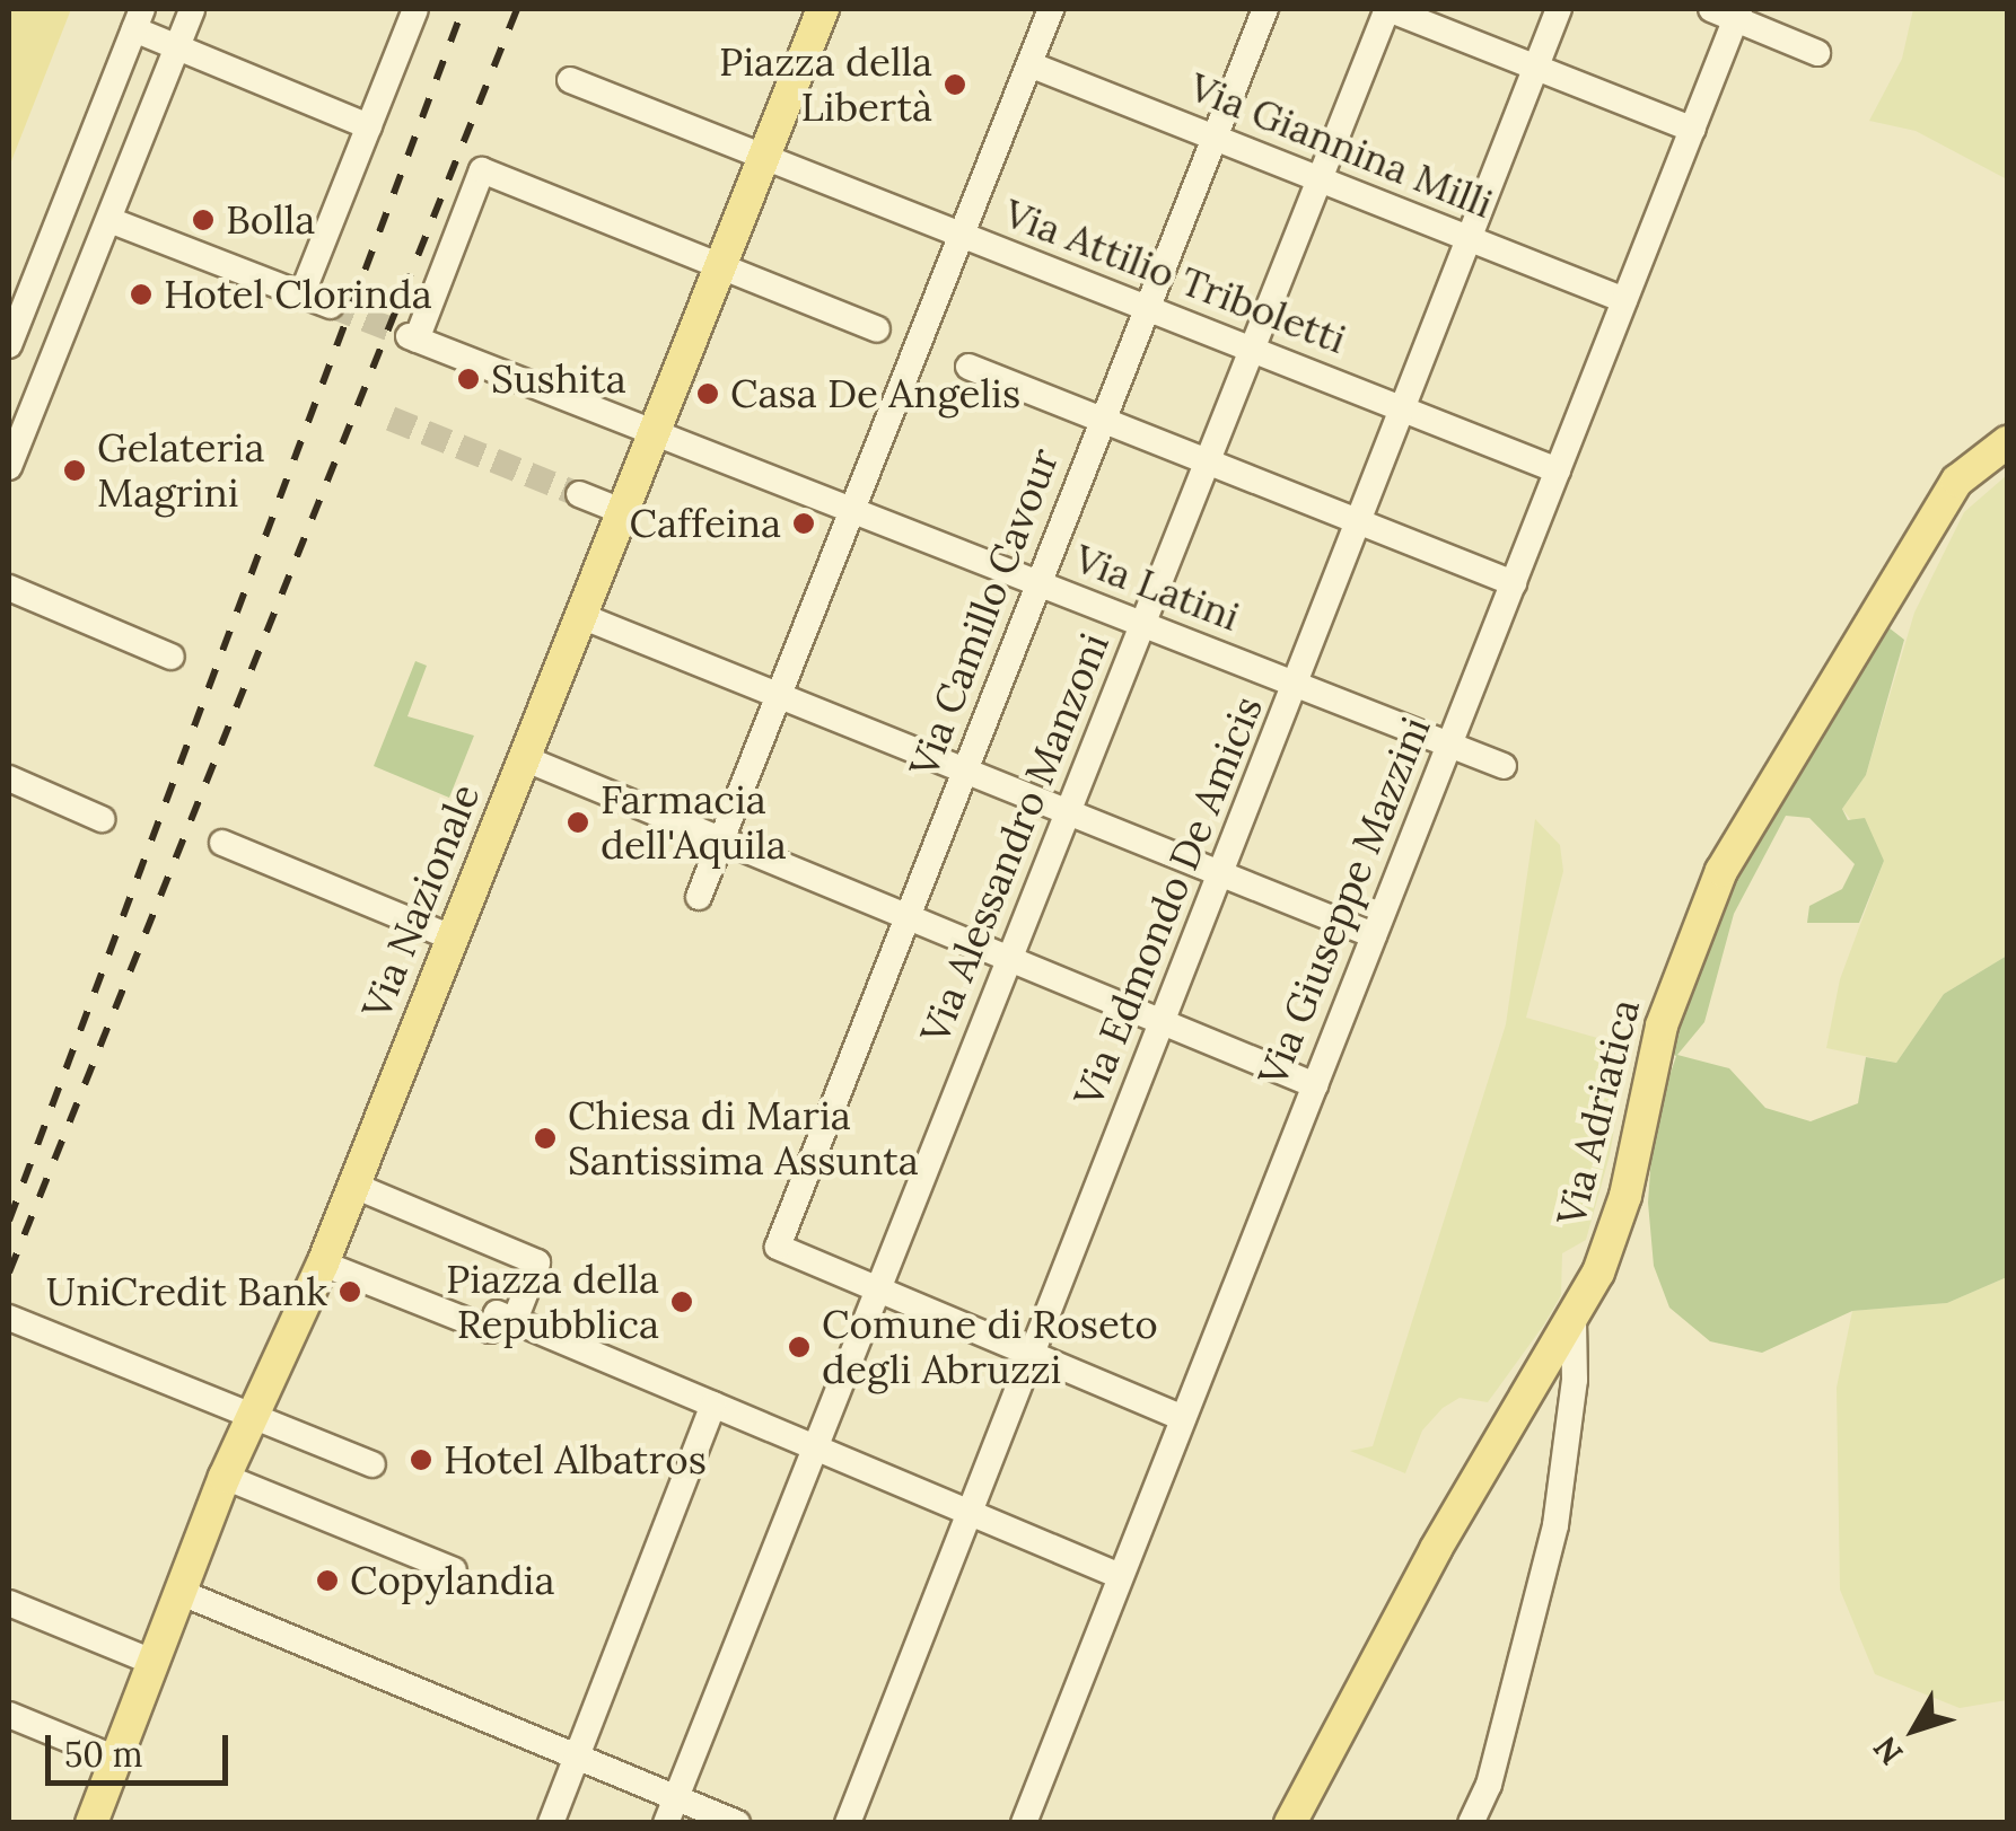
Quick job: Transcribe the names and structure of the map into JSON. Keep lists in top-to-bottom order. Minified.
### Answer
{"streets":{"main road":["Via Nazionale","Via Adriatica"],"street":["Via Giannina Milli","Via Attilio Triboletti","Via Latini","Via Camillo Cavour","Via Alessandro Manzoni","Via Edmondo De Amicis","Via Giuseppe Mazzini"]},"crossings":[["Via Giannina Milli","Via Camillo Cavour"],["Via Giannina Milli","Via Alessandro Manzoni"],["Via Giannina Milli","Via Edmondo De Amicis"],["Via Giannina Milli","Via Giuseppe Mazzini"],["Via Attilio Triboletti","Via Camillo Cavour"],["Via Attilio Triboletti","Via Alessandro Manzoni"],["Via Attilio Triboletti","Via Nazionale"],["Via Attilio Triboletti","Via Edmondo De Amicis"],["Via Attilio Triboletti","Via Giuseppe Mazzini"],["Via Latini","Via Camillo Cavour"],["Via Latini","Via Alessandro Manzoni"],["Via Latini","Via Nazionale"],["Via Latini","Via Edmondo De Amicis"],["Via Latini","Via Giuseppe Mazzini"],["Via Camillo Cavour","Via Alessandro Manzoni"]],"places":["Piazza della Libertà","Bolla","Hotel Clorinda","Sushita","Casa De Angelis","Gelateria Magrini","Caffeina","Farmacia dell'Aquila","Chiesa di Maria Santissima Assunta","UniCredit Bank","Piazza della Repubblica","Comune di Roseto degli Abruzzi","Hotel Albatros","Copylandia"],"scale_bar":"50 m","north":"bottom left"}
